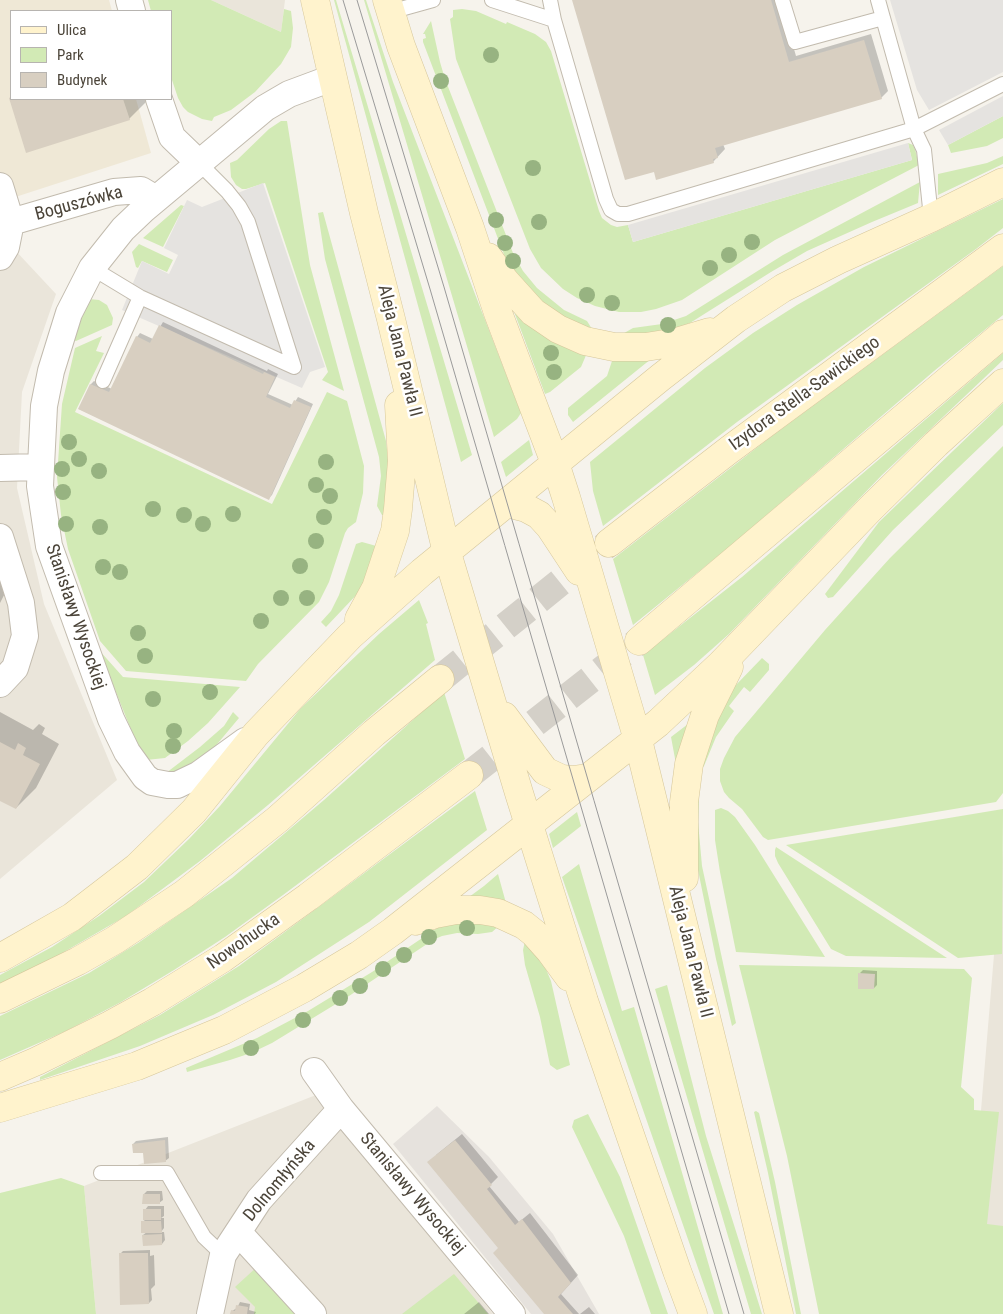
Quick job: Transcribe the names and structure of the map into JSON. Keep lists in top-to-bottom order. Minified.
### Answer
{"streets":{"main road":["Aleja Jana Pawła II","Izydora Stella-Sawickiego","Nowohucka"],"street":["Boguszówka","Stanisławy Wysockiej","Dolnomłyńska"]},"crossings":[["Boguszówka","Stanisławy Wysockiej"],["Aleja Jana Pawła II","Stanisławy Wysockiej"],["Stanisławy Wysockiej","Dolnomłyńska"]],"legend":["Ulica","Park","Budynek"]}
